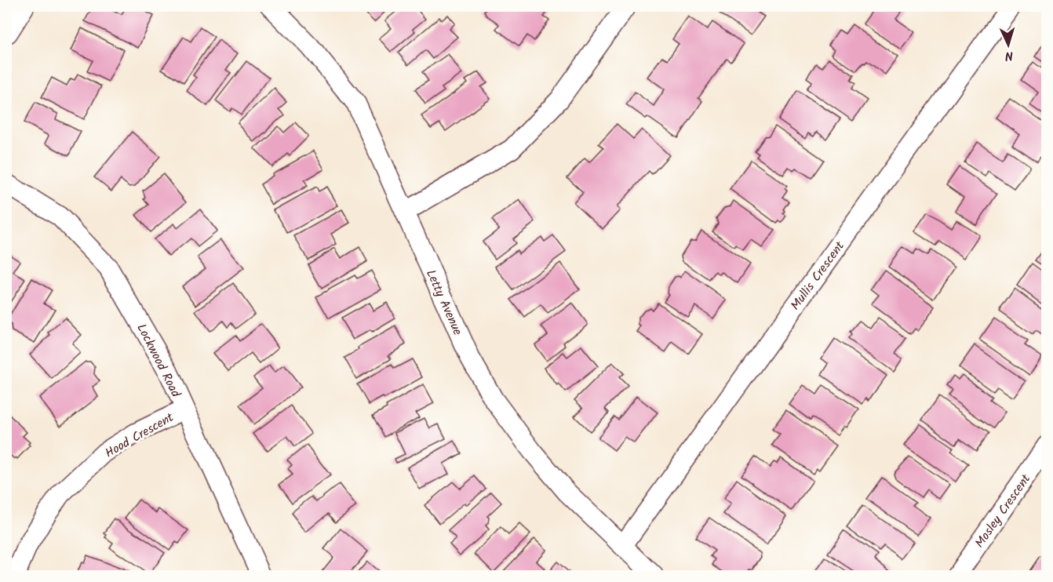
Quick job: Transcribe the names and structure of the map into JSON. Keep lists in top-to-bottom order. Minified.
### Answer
{"streets":{"street":["Mullis Crescent","Letty Avenue","Lockwood Road","Hood Crescent","Mosley Crescent"]},"crossings":[["Mullis Crescent","Letty Avenue"],["Lockwood Road","Hood Crescent"]],"north":"bottom"}
